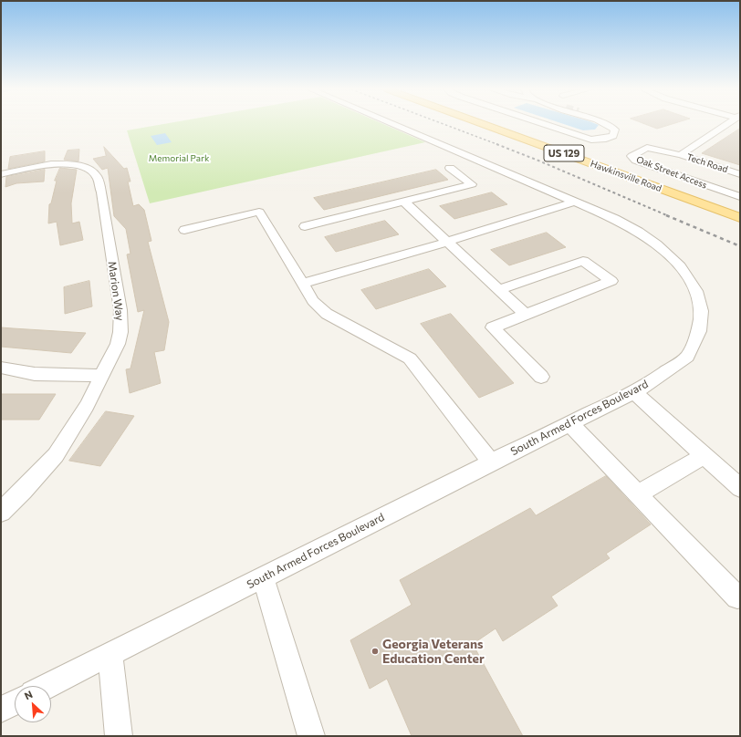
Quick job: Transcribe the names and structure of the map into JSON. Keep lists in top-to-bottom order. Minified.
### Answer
{"streets":{"main road":["US 129","Hawkinsville Road"],"street":["Tech Road","Oak Street Access","Marion Way","South Armed Forces Boulevard"]},"crossings":[["Tech Road","Oak Street Access"]],"parks":["Memorial Park"],"places":["Georgia Veterans Education Center"],"north":"top left"}
